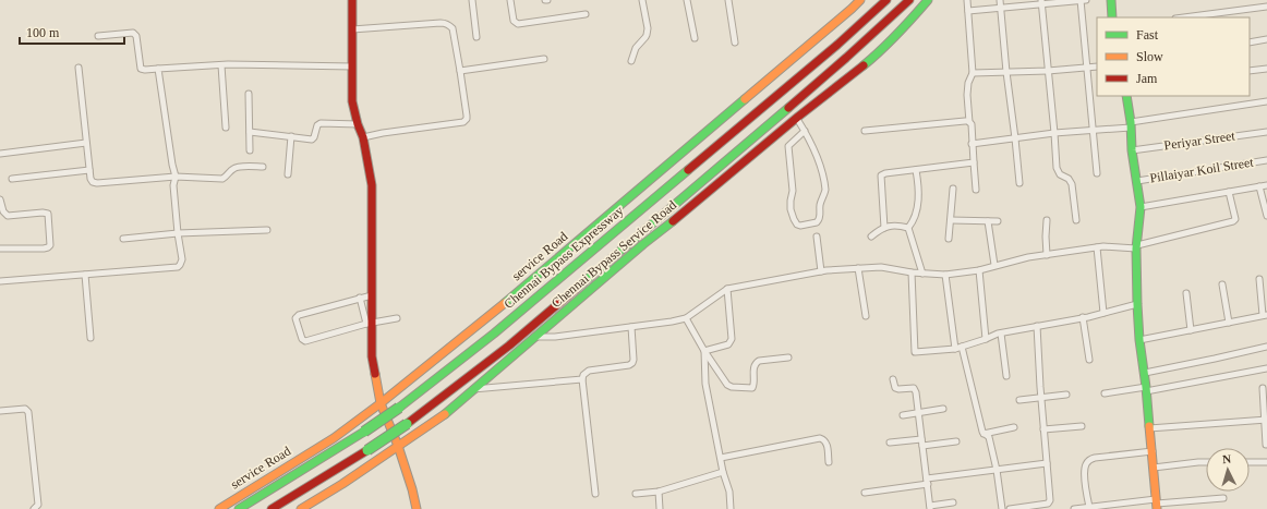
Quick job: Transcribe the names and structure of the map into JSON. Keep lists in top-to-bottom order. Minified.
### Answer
{"streets":{"main road":["Chennai Bypass Service Road","service Road","Chennai Bypass Expressway"],"street":["Periyar Street","Pillaiyar Koil Street"]},"legend":["Fast","Slow","Jam"],"scale_bar":"100 m","north":"top"}
